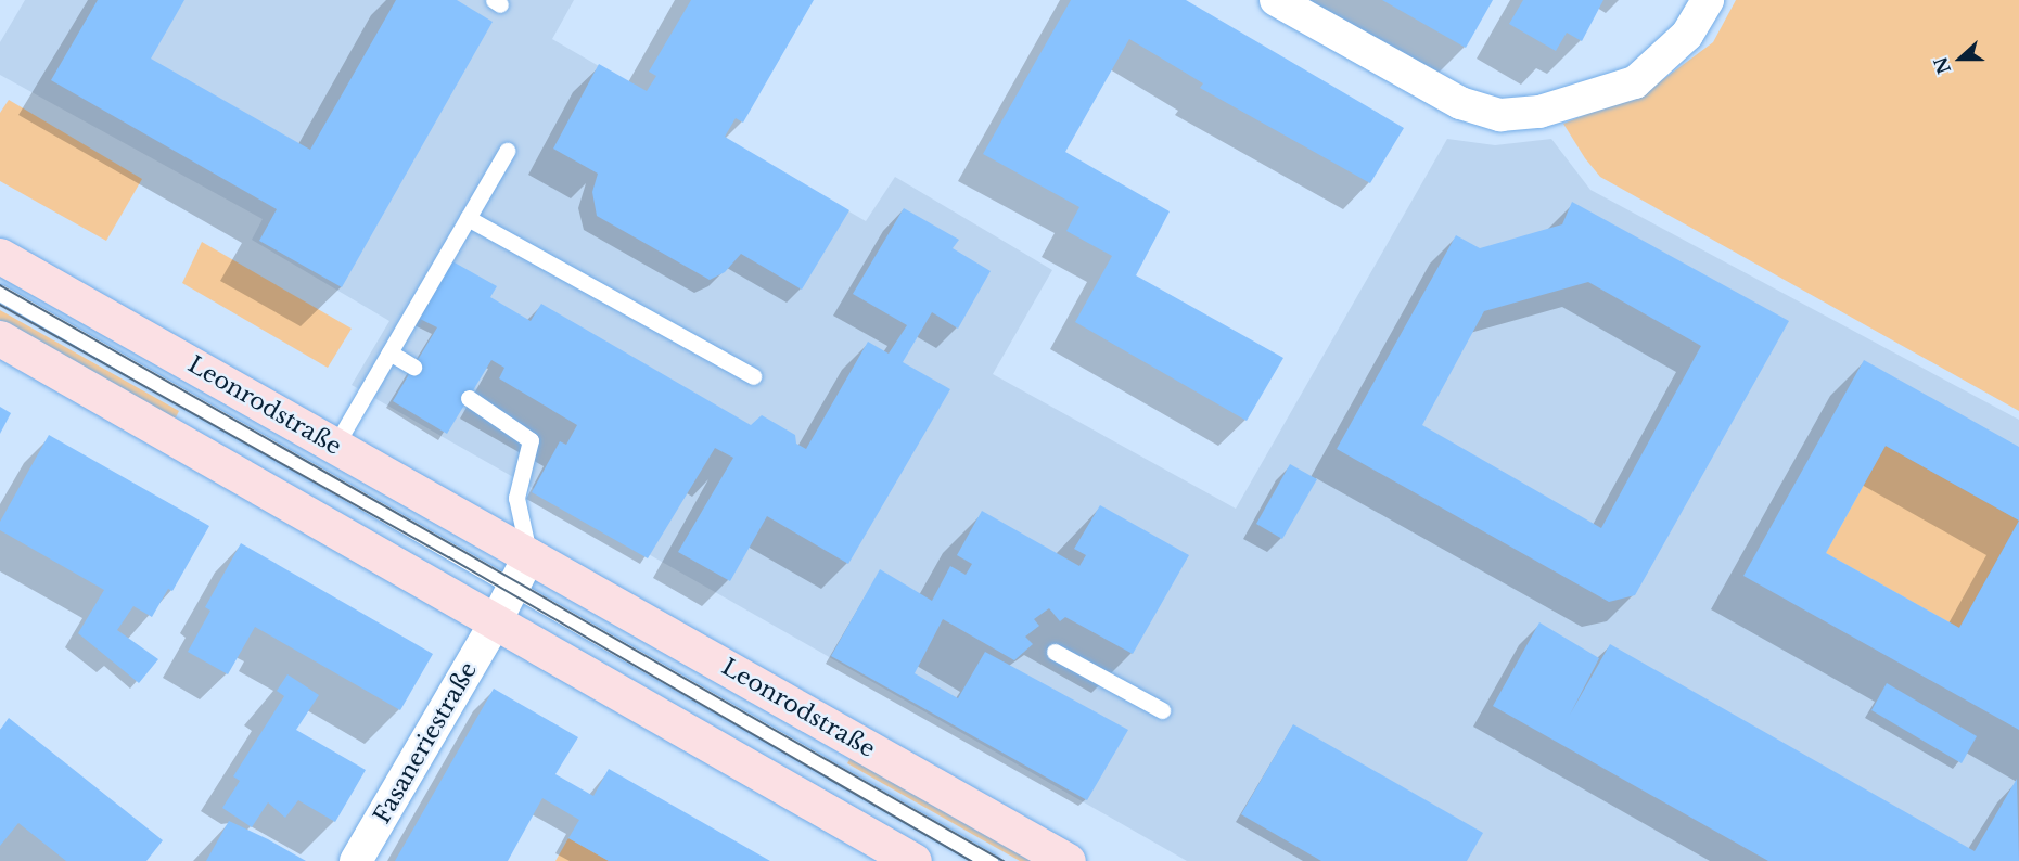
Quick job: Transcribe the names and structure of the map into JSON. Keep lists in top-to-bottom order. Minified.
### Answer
{"streets":{"main road":["Leonrodstraße"],"street":["Fasaneriestraße"]},"north":"left"}
